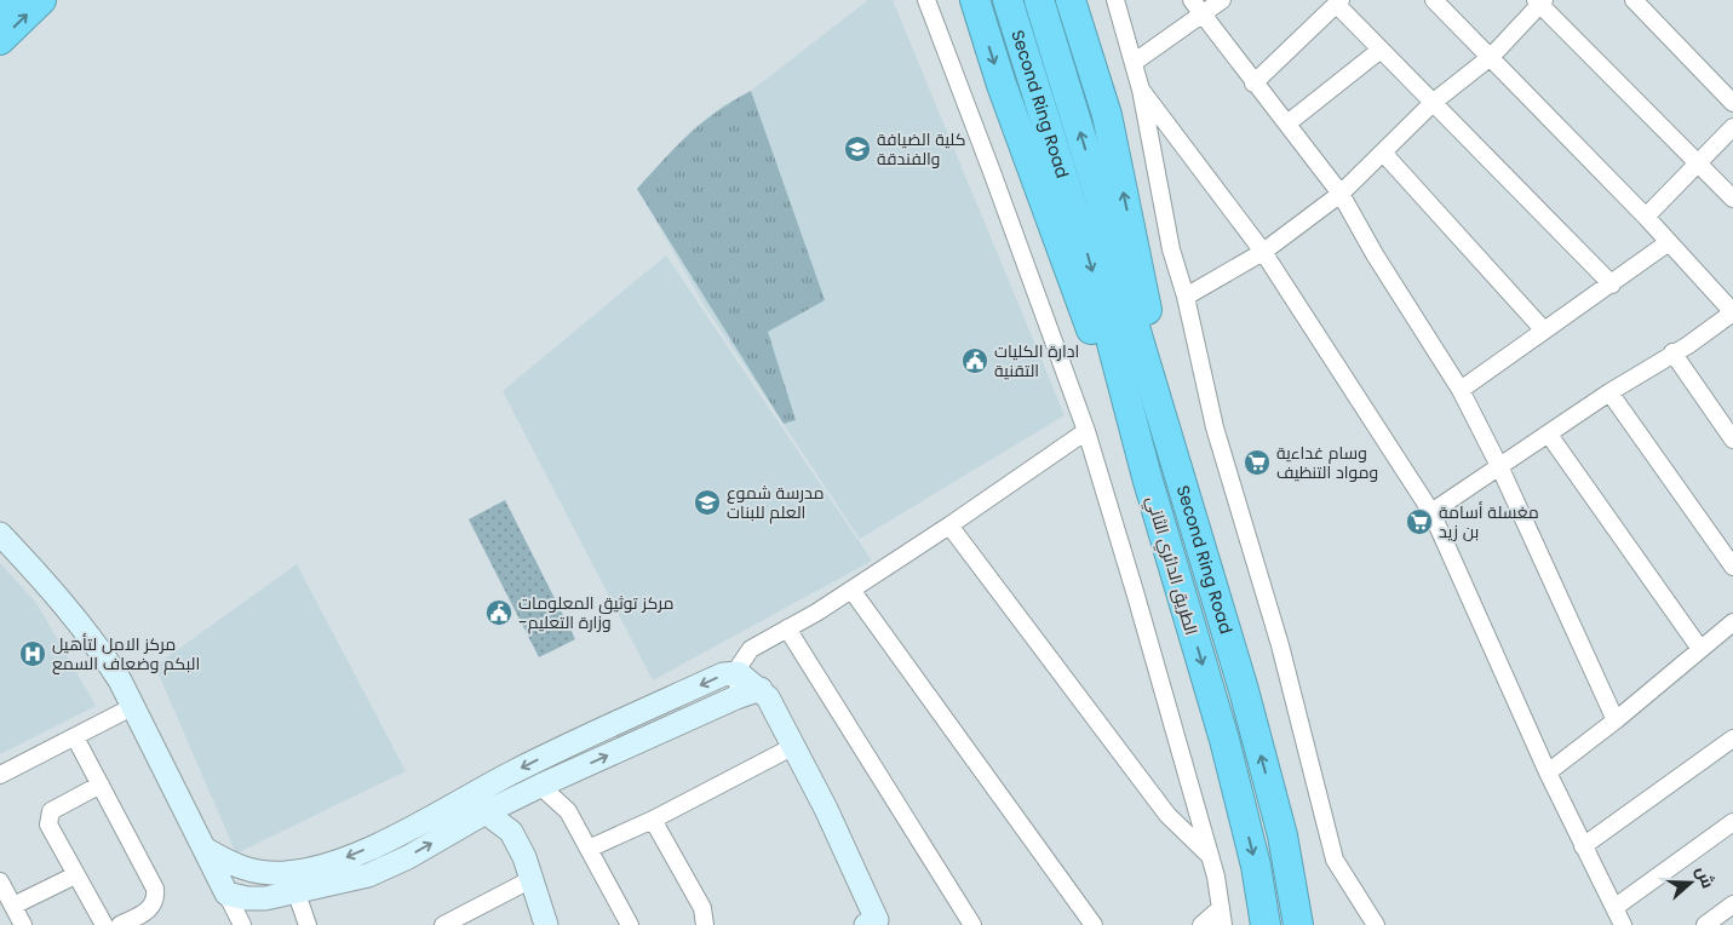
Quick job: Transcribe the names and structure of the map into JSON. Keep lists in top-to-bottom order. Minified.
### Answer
{"streets":{"highway":["Second Ring Road","الطريق الدائري الثاني"]},"crossings":[["Second Ring Road","الطريق الدائري الثاني"]],"one_way":["Second Ring Road"],"places":{"school or university":["كلية الضيافة والفندقة","مدرسة شموع العلم للبنات"],"public building":["ادارة الكليات التقنية","مركز توثيق المعلومات -وزارة التعليم"],"supermarket":["وسام غداءية ومواد التنظيف","مغسلة أسامة بن زيد"],"hospital":["مركز الامل لتأهيل البكم وضعاف السمع"]},"north":"right"}
